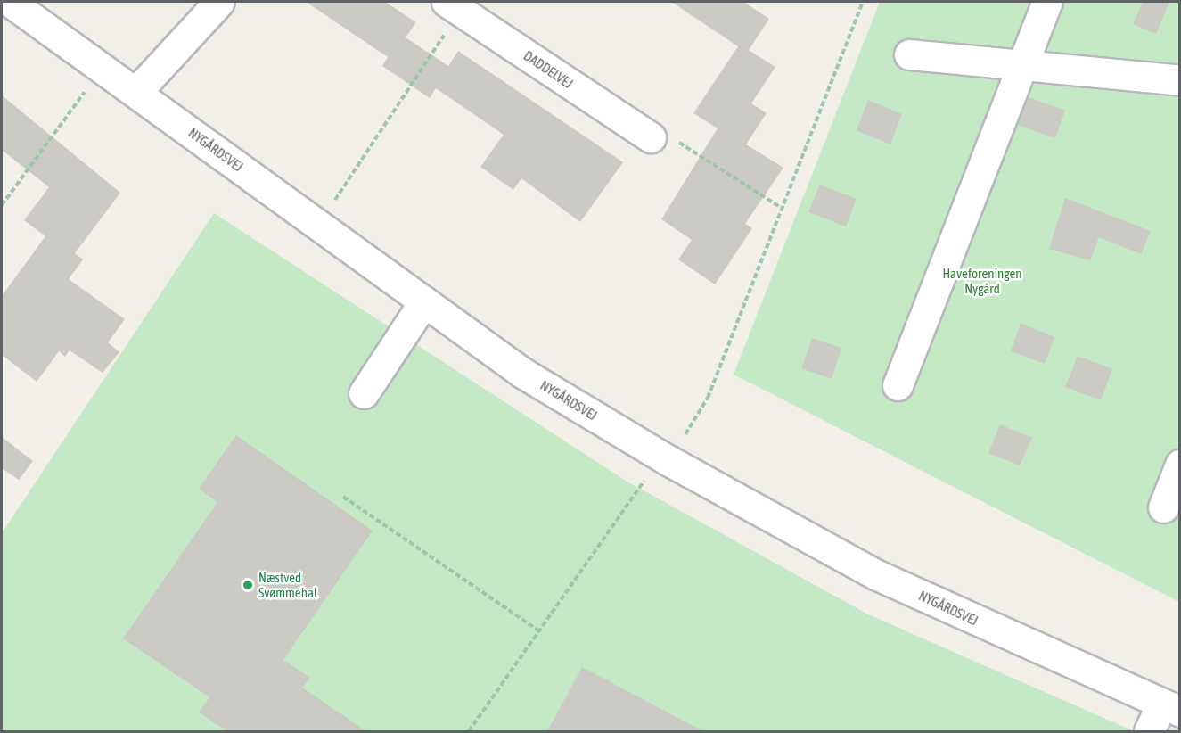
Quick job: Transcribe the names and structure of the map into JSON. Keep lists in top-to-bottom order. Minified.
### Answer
{"streets":{"street":["DADDELVEJ","NYGÅRDSVEJ"]},"parks":["Haveforeningen Nygård"],"places":["Næstved Svømmehal"]}
